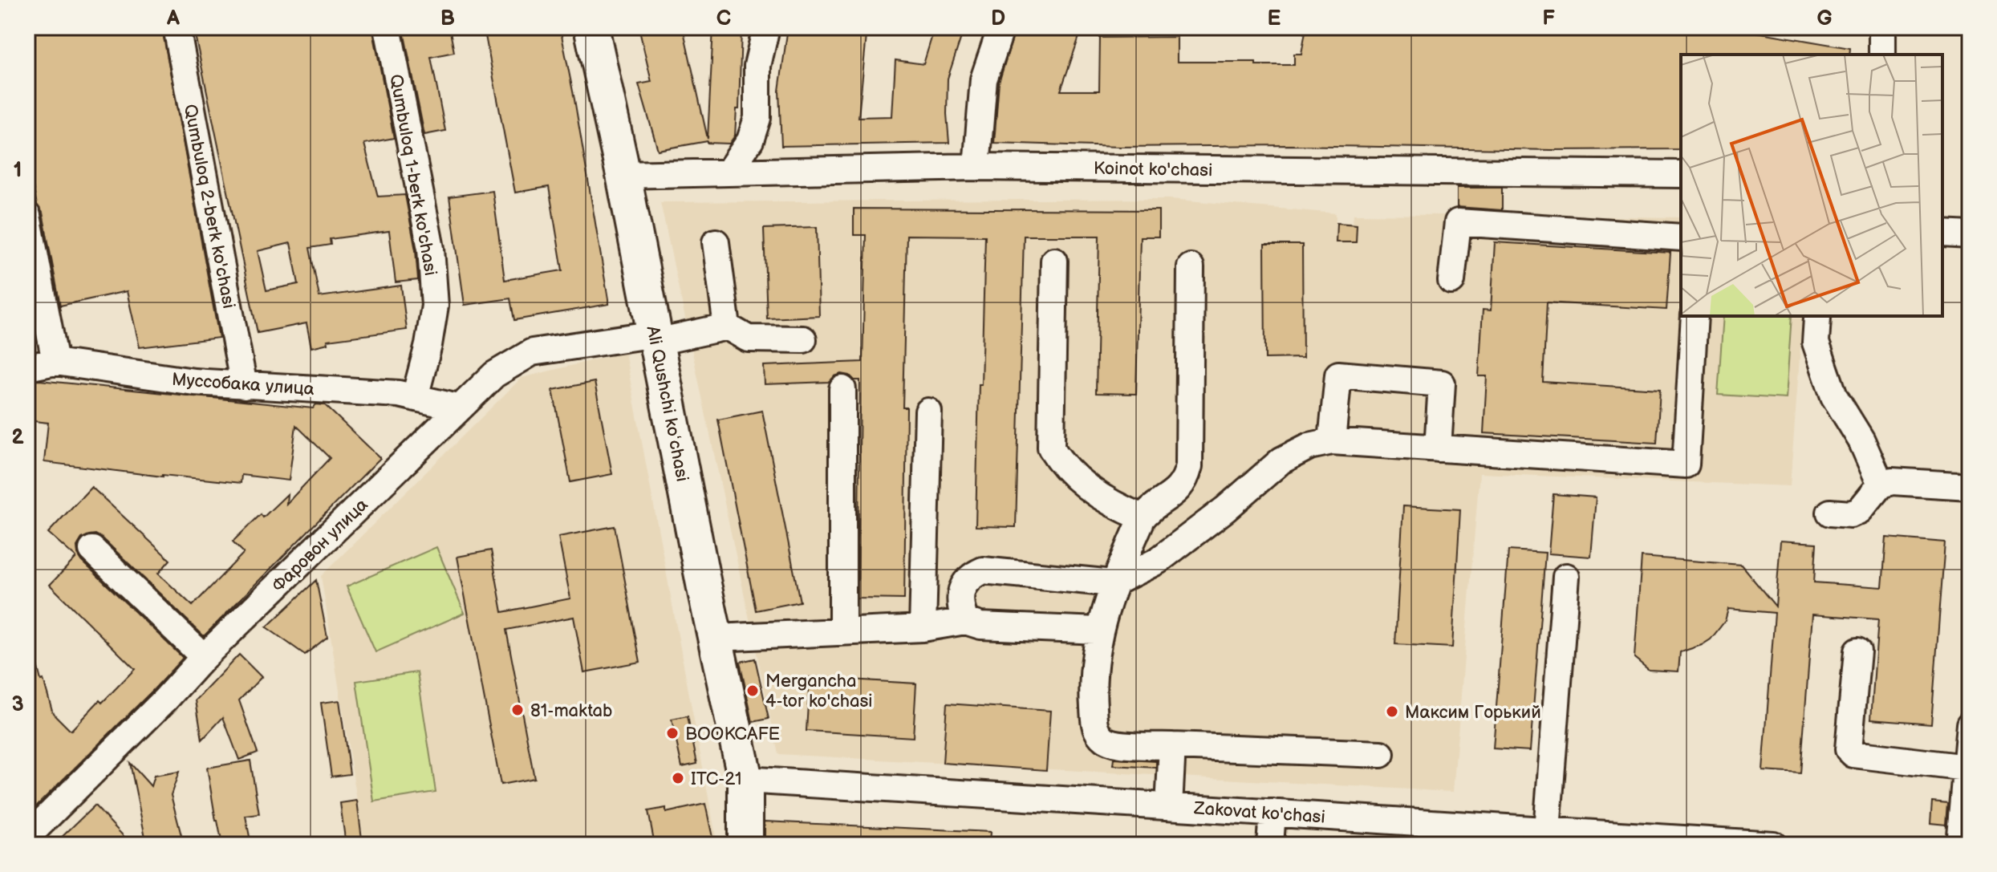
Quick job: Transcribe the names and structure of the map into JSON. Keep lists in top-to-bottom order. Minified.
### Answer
{"streets":{"main road":["Ali Qushchi koʻchasi"],"street":["Koinot ko'chasi","Qumbuloq 1-berk ko'chasi","Qumbuloq 2-berk ko'chasi","Муссобака улица","Фаровон улица","Zakovat ko'chasi"]},"crossings":[["Koinot ko'chasi","Ali Qushchi koʻchasi"],["Qumbuloq 1-berk ko'chasi","Муссобака улица"],["Qumbuloq 2-berk ko'chasi","Муссобака улица"],["Муссобака улица","Фаровон улица"],["Ali Qushchi koʻchasi","Фаровон улица"],["Ali Qushchi koʻchasi","Zakovat ko'chasi"]],"places":["Mergancha 4-tor ko'chasi","81-maktab","Максим Горький","BOOKCAFE","ITC-21"],"grid":{"columns":["A","B","C","D","E","F","G"],"rows":["1","2","3"]}}
